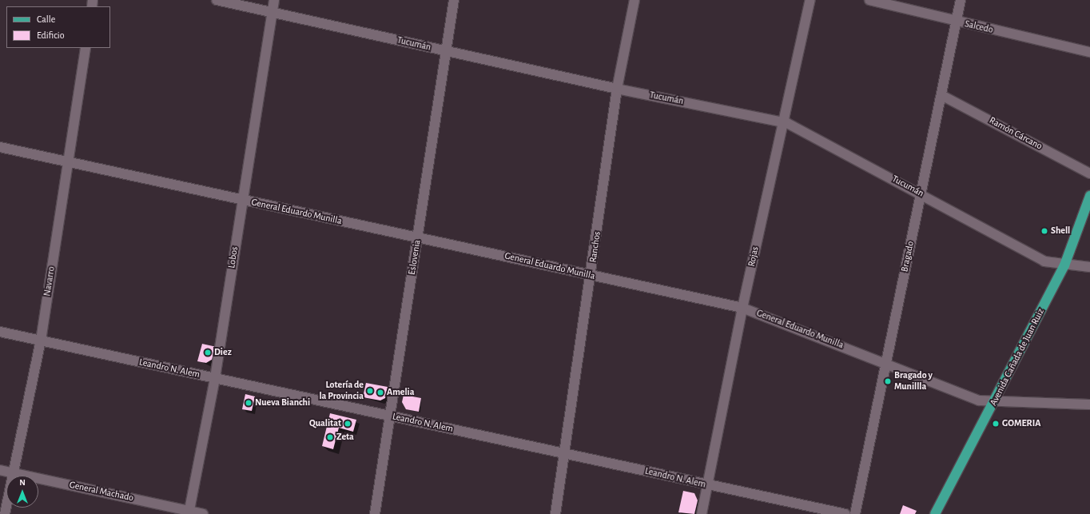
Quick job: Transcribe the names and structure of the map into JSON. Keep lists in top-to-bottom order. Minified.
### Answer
{"streets":{"main road":["Avenida Cañada de Juan Ruiz"],"street":["Salcedo","Tucumán","Ramón Cárcano","General Eduardo Munilla","Ranchos","Rojas","Bragado","Lobos","Eslovenia","Navarro","Leandro N. Alem","General Machado"]},"crossings":[["Salcedo","Bragado"],["Tucumán","Ranchos"],["Tucumán","Rojas"],["Tucumán","Bragado"],["Tucumán","Lobos"],["Tucumán","Eslovenia"],["Tucumán","Avenida Cañada de Juan Ruiz"],["Ramón Cárcano","Bragado"],["General Eduardo Munilla","Ranchos"],["General Eduardo Munilla","Rojas"],["General Eduardo Munilla","Bragado"],["General Eduardo Munilla","Lobos"],["General Eduardo Munilla","Eslovenia"],["General Eduardo Munilla","Navarro"],["General Eduardo Munilla","Avenida Cañada de Juan Ruiz"],["Ranchos","Leandro N. Alem"],["Rojas","Leandro N. Alem"],["Lobos","Leandro N. Alem"],["Lobos","General Machado"],["Eslovenia","Leandro N. Alem"],["Navarro","Leandro N. Alem"],["Navarro","General Machado"]],"places":["Shell","Diez","Bragado y Munillla","Lotería de la Provincia","Amelia","Nueva Bianchi","Qualitat","GOMERIA","Zeta"],"legend":["Calle","Edificio"],"north":"top"}
